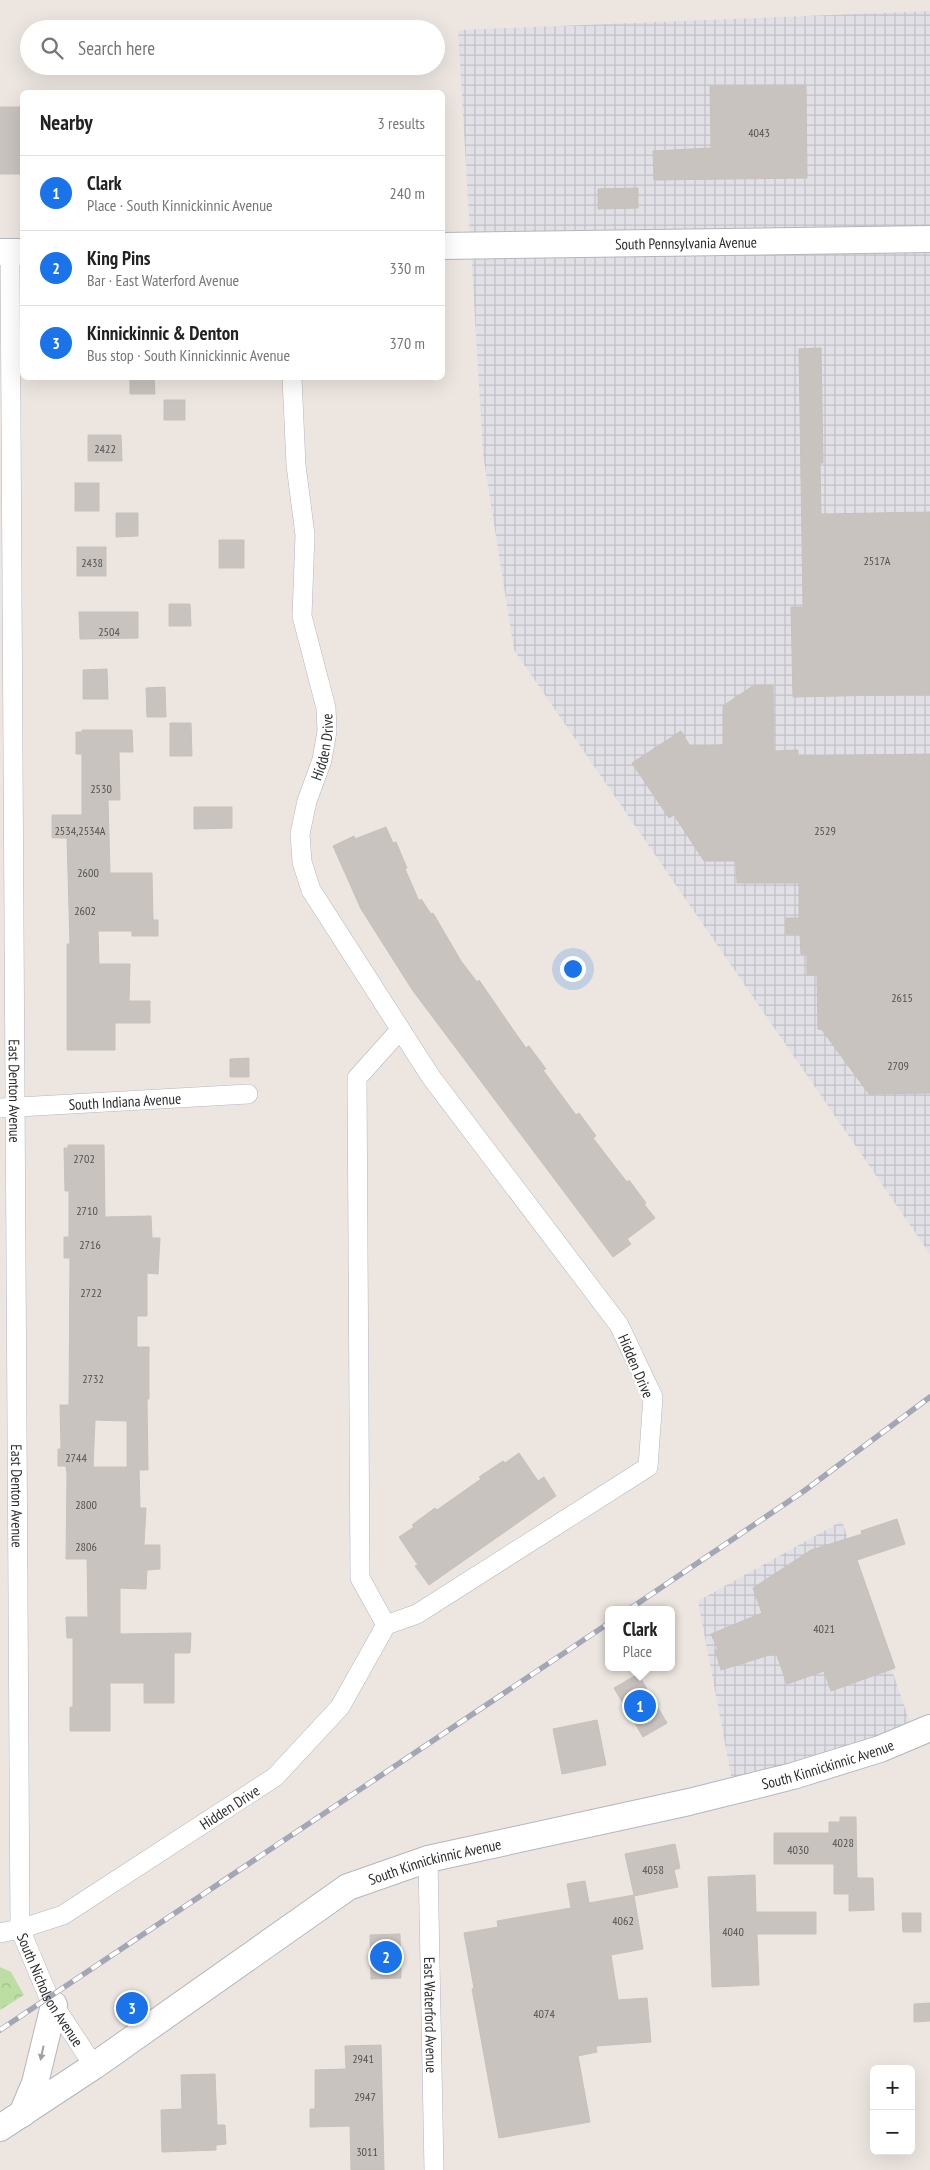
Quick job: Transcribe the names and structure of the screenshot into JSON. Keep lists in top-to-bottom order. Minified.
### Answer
{"streets":{"street":["South Pennsylvania Avenue","Hidden Drive","East Denton Avenue","South Indiana Avenue","South Kinnickinnic Avenue","South Nicholson Avenue","East Waterford Avenue"]},"crossings":[["Hidden Drive","East Denton Avenue"],["Hidden Drive","South Nicholson Avenue"],["East Denton Avenue","South Indiana Avenue"],["East Denton Avenue","South Nicholson Avenue"],["South Kinnickinnic Avenue","South Nicholson Avenue"],["South Kinnickinnic Avenue","East Waterford Avenue"]],"house_numbers":["4043","2422","2517A","2438","2504","2530","2534,2534A","2529","2600","2602","2615","2709","2702","2710","2716","2722","2732","2744","2800","2806","4021","4028","4030","4058","4062","4040","4074","2941","2947","3011"],"page":{"search":"Search here","heading":["Nearby","3 results"],"list":[{"mark":"1","name":"Clark","note":"Place · South Kinnickinnic Avenue","value":"240 m"},{"mark":"2","name":"King Pins","note":"Bar · East Waterford Avenue","value":"330 m"},{"mark":"3","name":"Kinnickinnic & Denton","note":"Bus stop · South Kinnickinnic Avenue","value":"370 m"}],"popup":["Clark","Place"],"pins":["1","2","3"],"map_buttons":["+","−"]}}
